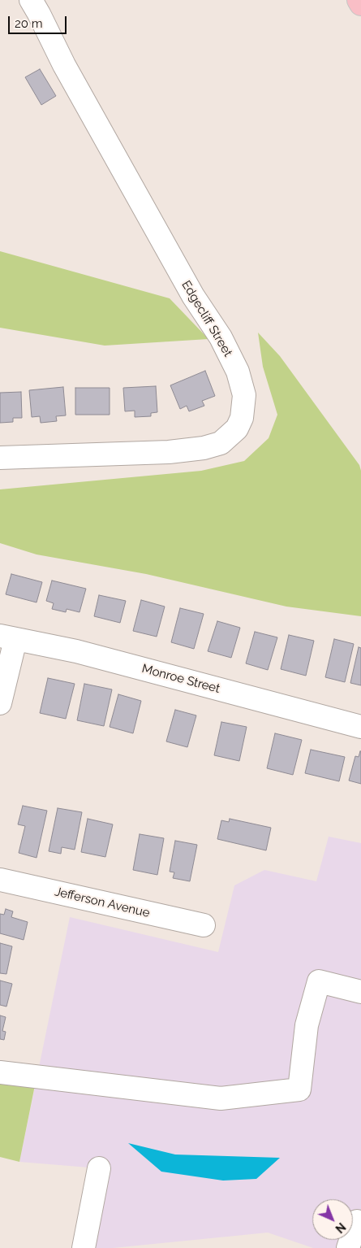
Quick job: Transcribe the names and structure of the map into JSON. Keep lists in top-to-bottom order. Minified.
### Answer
{"streets":{"street":["Edgecliff Street","Monroe Street","Jefferson Avenue"]},"scale_bar":"20 m","north":"bottom right"}
